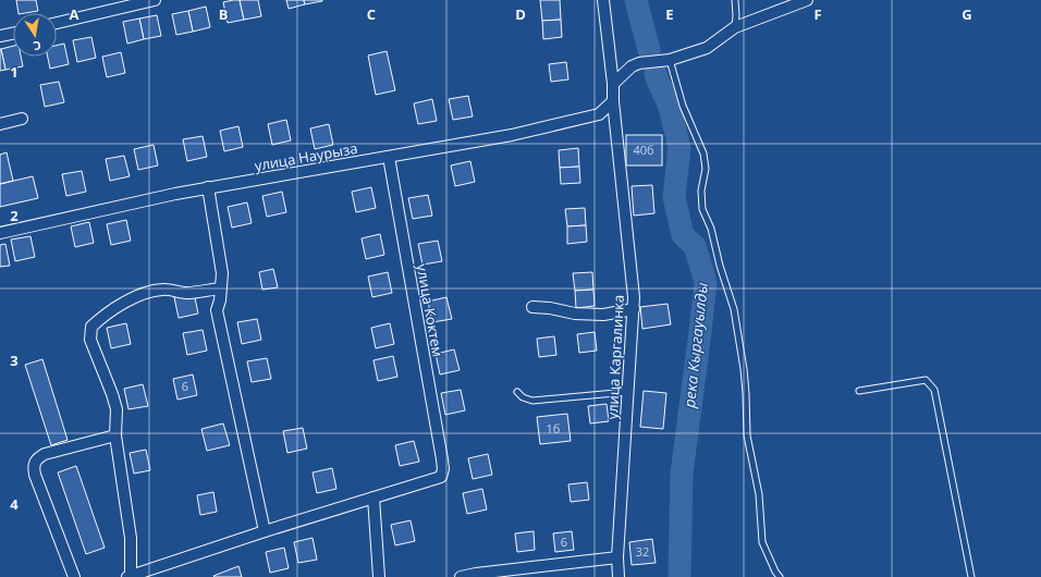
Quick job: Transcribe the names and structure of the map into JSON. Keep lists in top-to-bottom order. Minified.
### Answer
{"streets":{"street":["улица Наурыза","улица Коктем","улица Каргалинка"]},"crossings":[["улица Наурыза","улица Коктем"],["улица Наурыза","улица Каргалинка"]],"water":["река Кыргауылды"],"house_numbers":["40б","6","1б","6","32"],"north":"bottom","grid":{"columns":["A","B","C","D","E","F","G"],"rows":["1","2","3","4"]}}
